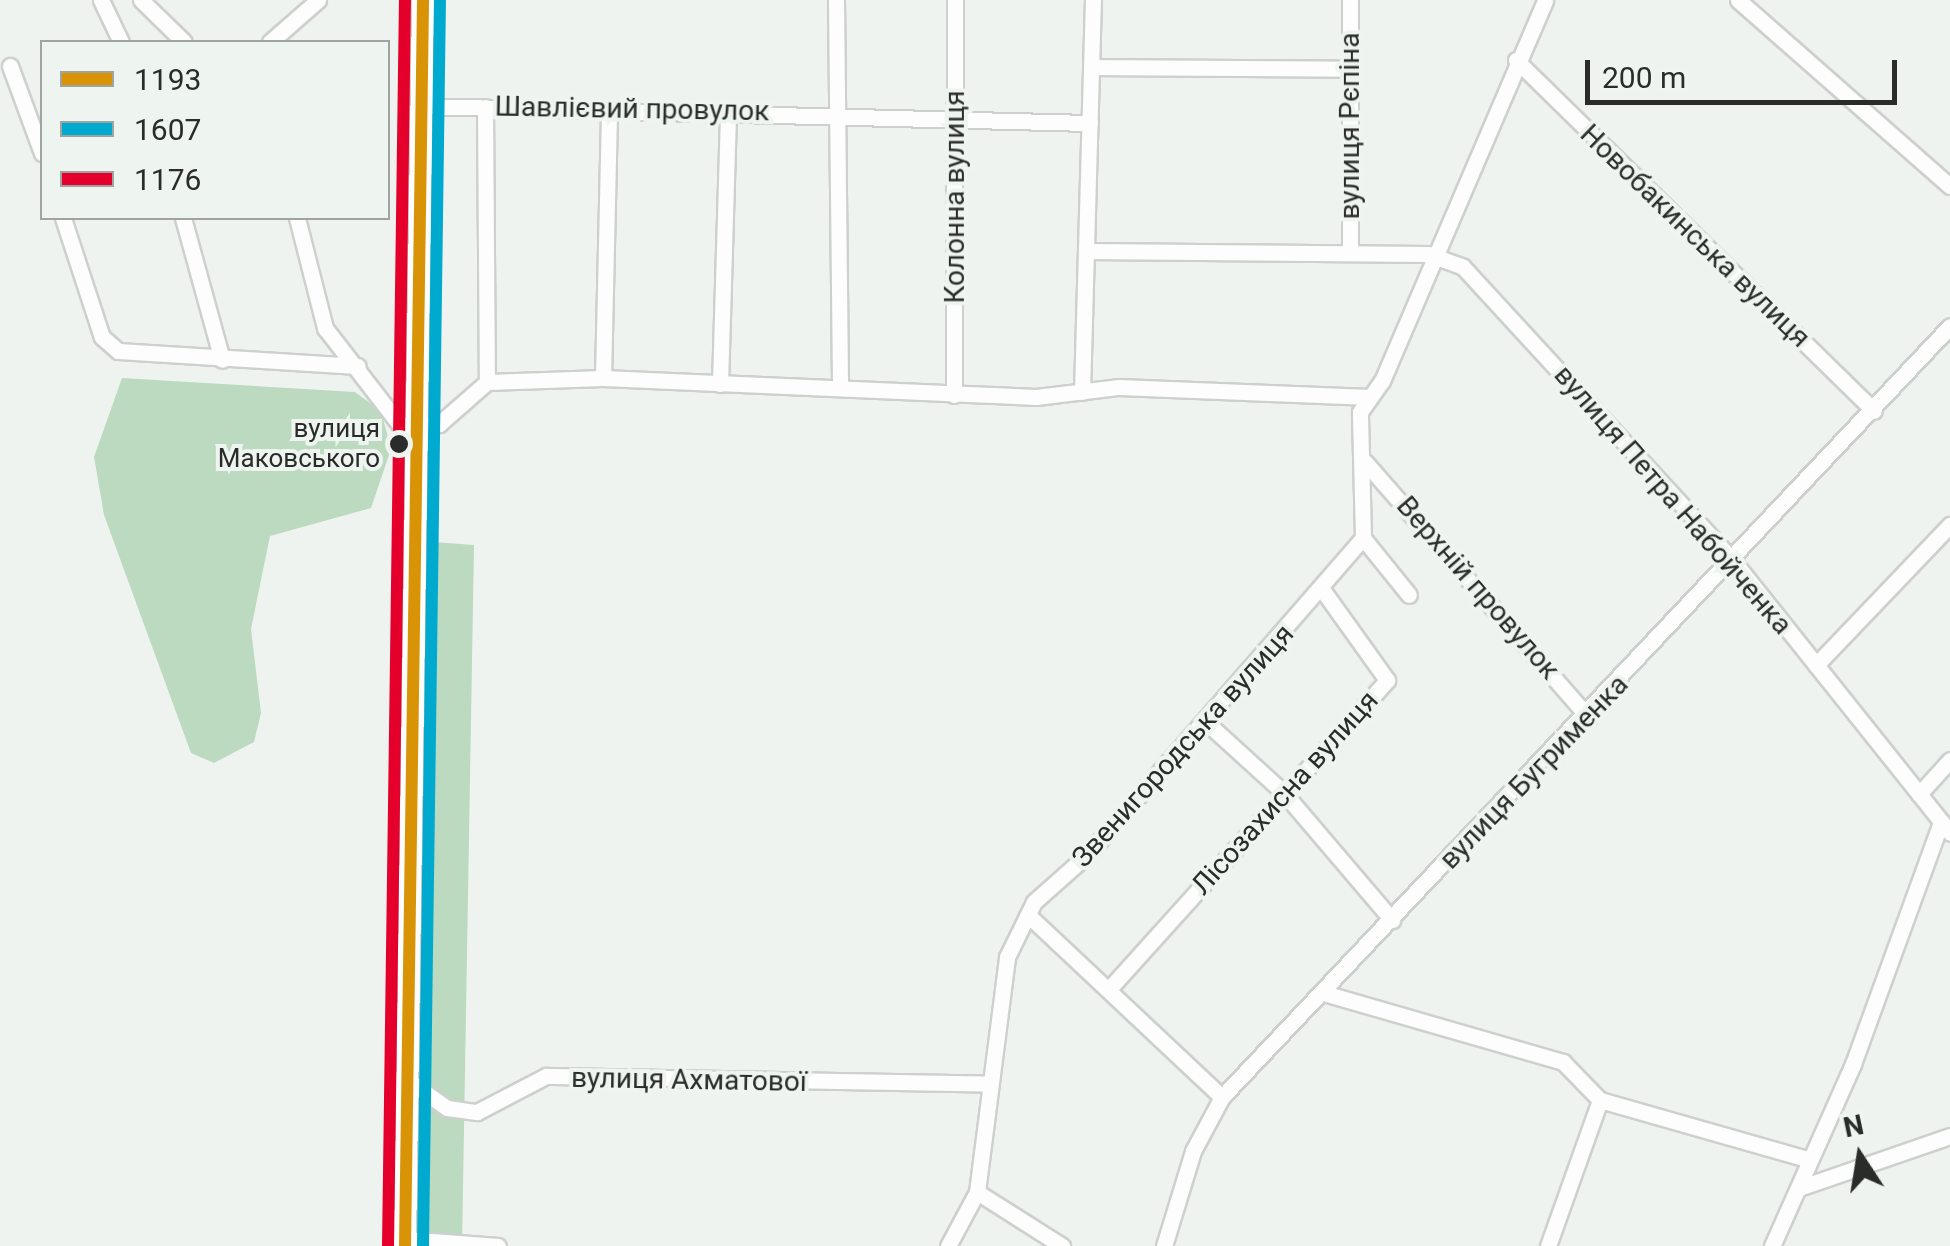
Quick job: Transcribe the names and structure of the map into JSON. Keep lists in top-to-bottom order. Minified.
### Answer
{"streets":{"street":["Шавлієвий провулок","вулиця Рєпіна","Колонна вулиця","Новобакинська вулиця","вулиця Петра Набойченка","Верхній провулок","Звенигородська вулиця","вулиця Бугрименка","Лісозахисна вулиця","вулиця Ахматової"]},"crossings":[["Шавлієвий провулок","Колонна вулиця"],["вулиця Рєпіна","вулиця Петра Набойченка"],["Новобакинська вулиця","вулиця Бугрименка"],["вулиця Петра Набойченка","вулиця Бугрименка"],["Верхній провулок","вулиця Бугрименка"],["Звенигородська вулиця","Лісозахисна вулиця"],["Звенигородська вулиця","вулиця Ахматової"]],"places":["вулиця Маковського"],"lines":["transit line 1193","transit line 1607","transit line 1176"],"legend":["1193","1607","1176"],"scale_bar":"200 m","north":"top"}
